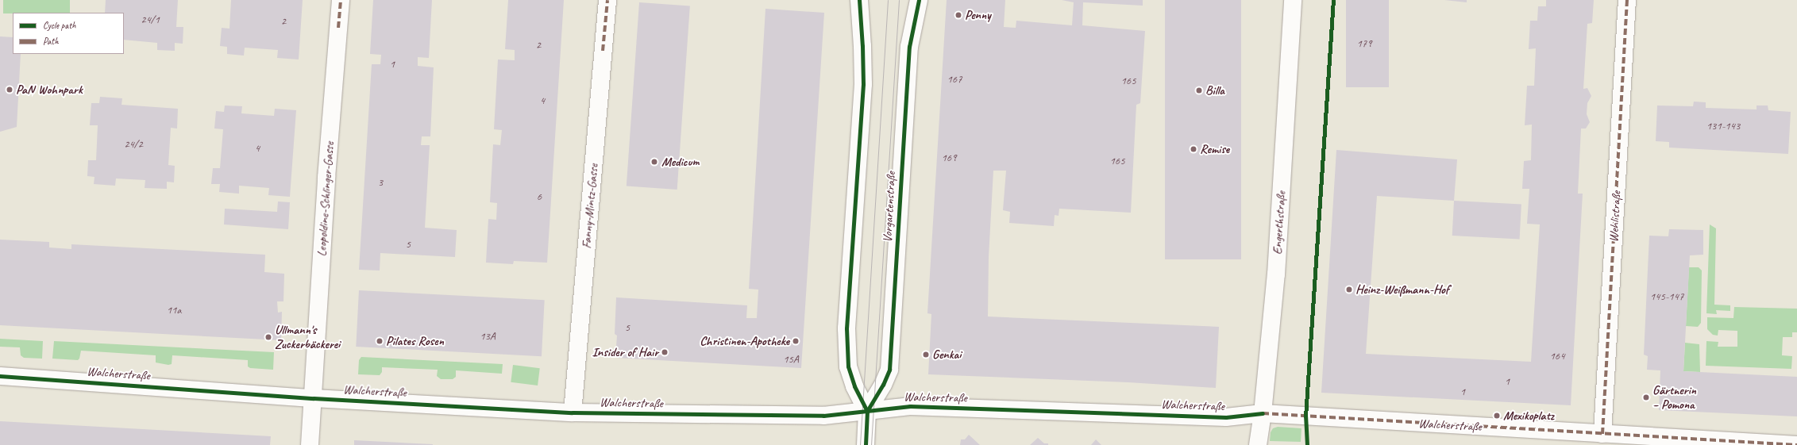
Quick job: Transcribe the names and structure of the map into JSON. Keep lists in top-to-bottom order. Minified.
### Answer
{"streets":{"street":["Leopoldine-Schlinger-Gasse","Fanny-Mintz-Gasse","Vorgartenstraße","Wehlistraße","Engerthstraße","Walcherstraße"]},"crossings":[["Leopoldine-Schlinger-Gasse","Walcherstraße"],["Fanny-Mintz-Gasse","Walcherstraße"],["Vorgartenstraße","Walcherstraße"],["Wehlistraße","Walcherstraße"],["Engerthstraße","Walcherstraße"]],"places":["Penny","PaN Wohnpark","Billa","Remise","Medicum","Heinz-Weißmann-Hof","Ullmann's Zuckerbäckerei","Pilates Rosen","Christinen-Apotheke","Insider of Hair","Genkai","Gärtnerin – Pomona","Mexikoplatz"],"house_numbers":["24/1","2","179","2","1","167","165","4","131-143","24/2","4","169","165","3","6","5","145-147","11a","5","13A","164","15A","1","1"],"legend":["Cycle path","Path"]}
